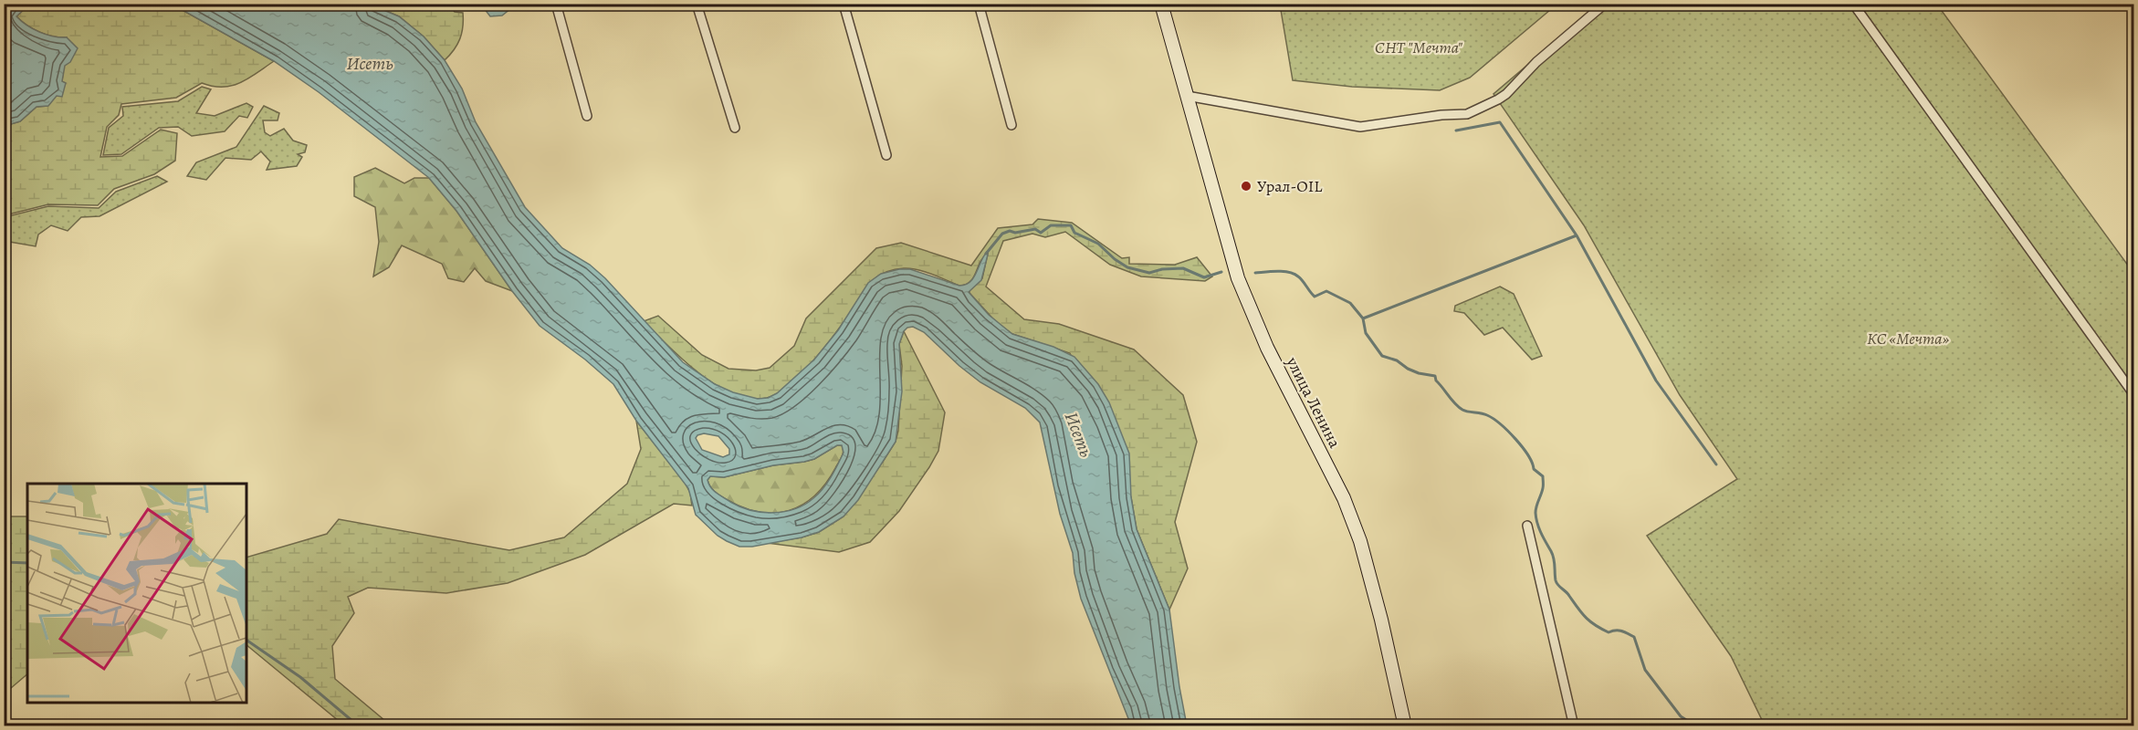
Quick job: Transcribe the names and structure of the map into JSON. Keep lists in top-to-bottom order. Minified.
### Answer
{"streets":{"main road":["улица Ленина"]},"water":["Исеть"],"parks":["СНТ \"Мечта\"","КС «Мечта»"],"places":["Урал-OIL"]}
